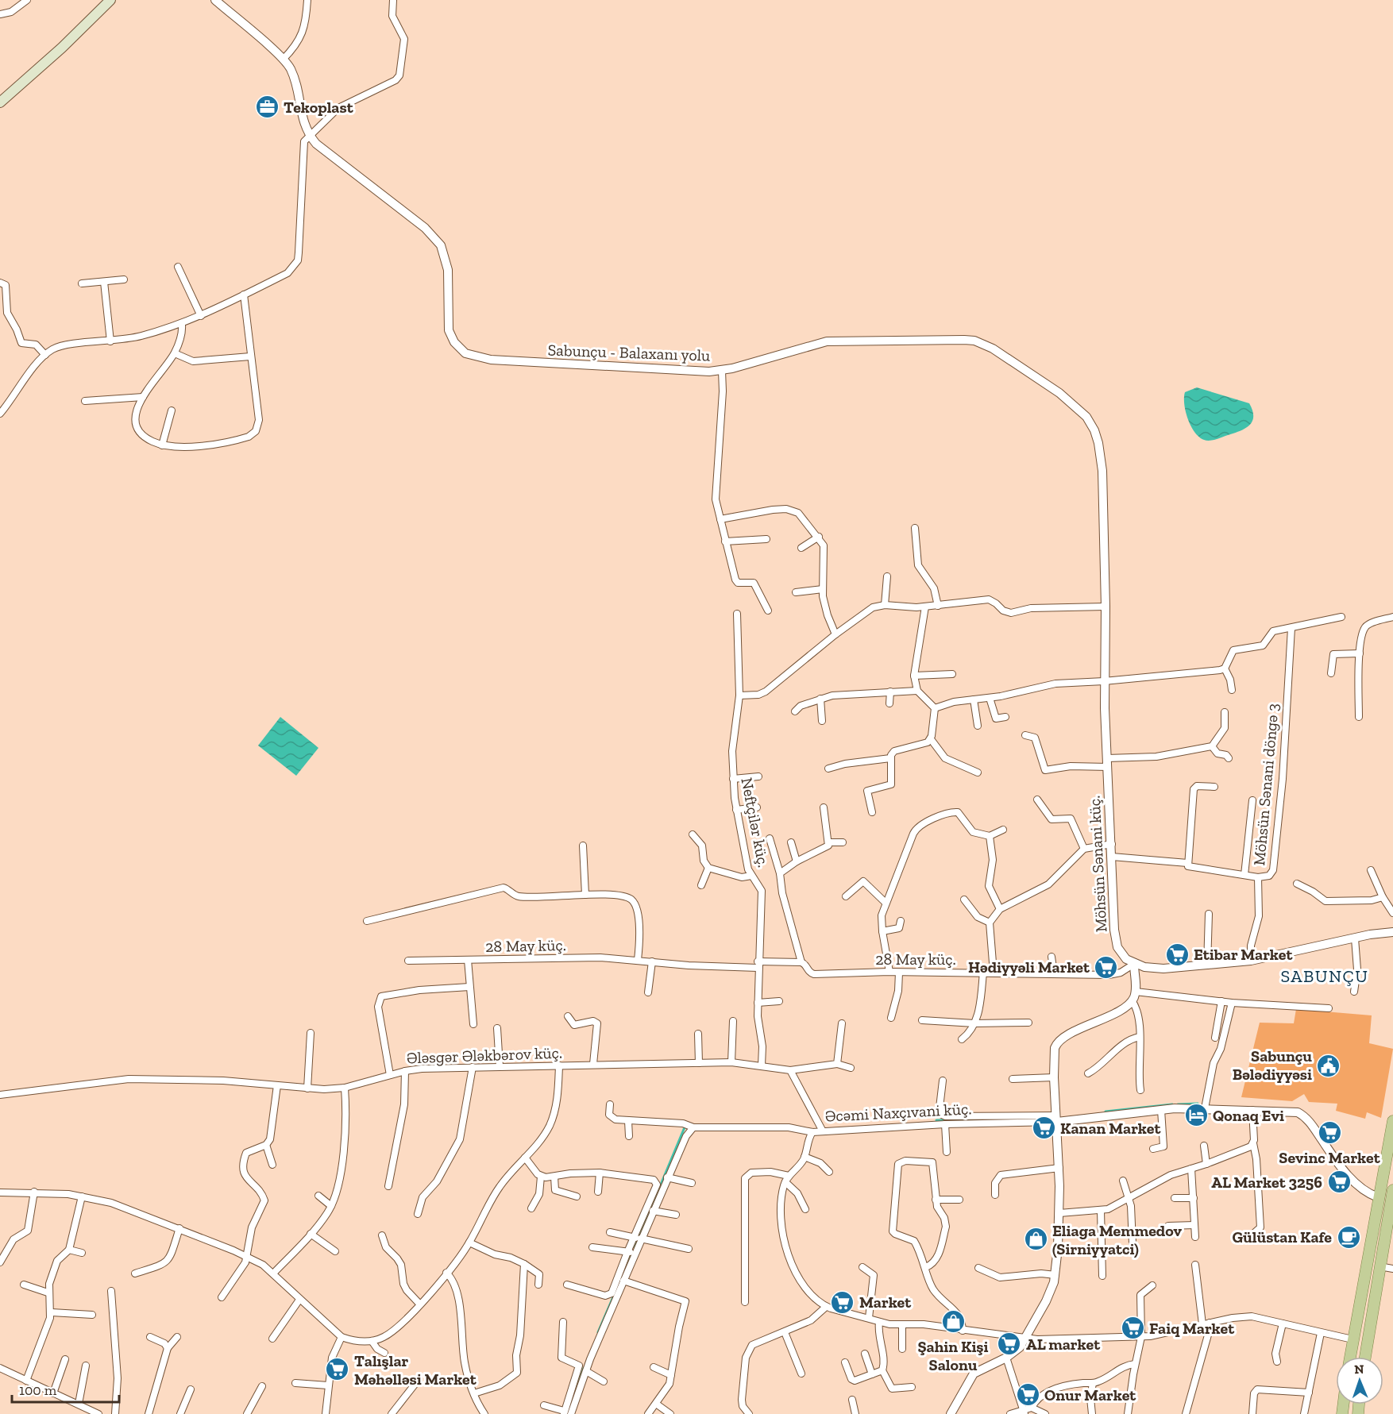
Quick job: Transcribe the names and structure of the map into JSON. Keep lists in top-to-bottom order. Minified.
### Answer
{"streets":{"street":["Sabunçu - Balaxanı yolu","Möhsün Sənani döngə 3","Neftçilər küç.","Möhsün Sənani küç.","28 May küç.","Ələsgər Ələkbərov küç.","Əcəmi Naxçıvani küç."]},"crossings":[["Sabunçu - Balaxanı yolu","Möhsün Sənani küç."],["Neftçilər küç.","28 May küç."],["Neftçilər küç.","Ələsgər Ələkbərov küç."],["Möhsün Sənani küç.","28 May küç."]],"districts":["SABUNÇU"],"places":{"office":["Tekoplast"],"supermarket":["Etibar Market","Hədiyyəli Market","Kanan Market","Sevinc Market","AL Market 3256","Market","Faiq Market","AL market","Talışlar Məhəlləsi Market","Onur Market"],"public building":["Sabunçu Bələdiyyəsi"],"hotel":["Qonaq Evi"],"cafe":["Gülüstan Kafe"],"shop":["Eliaga Memmedov (Sirniyyatci)","Şahin Kişi Salonu"]},"scale_bar":"100 m","north":"top"}
